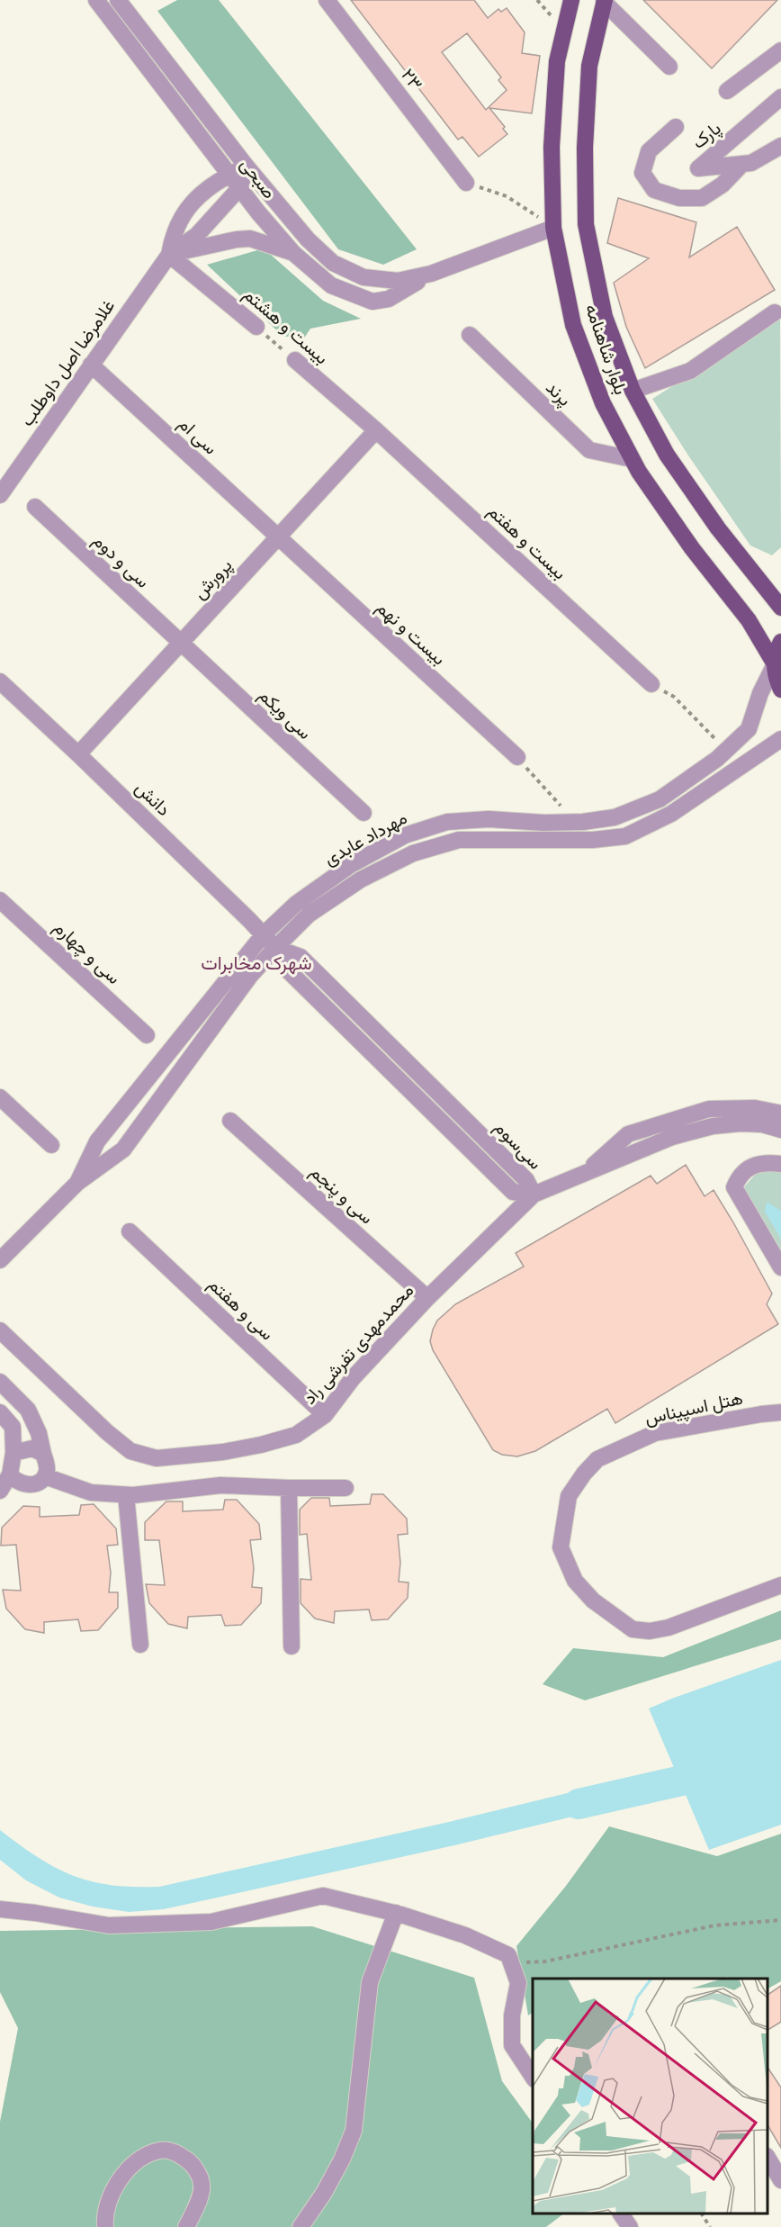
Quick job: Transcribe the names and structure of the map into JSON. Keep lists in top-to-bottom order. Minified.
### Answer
{"streets":{"main road":["بلوار شاهنامه"],"street":["۲۳","پارک","صبحی","بیست و هشتم","غلامرضا اصل داوطلب","پرند","سی ام","بیست و هفتم","سی و دوم","پرورش","بیست و نهم","سی ویکم","دانش","مهرداد عابدی","سی و چهارم","سی‌سوم","سی و پنجم","سی و هفتم","محمدمهدی تفرشی راد","هتل اسپیناس"]},"crossings":[["صبحی","بلوار شاهنامه"],["صبحی","غلامرضا اصل داوطلب"],["بیست و هشتم","غلامرضا اصل داوطلب"],["بیست و هشتم","بیست و هفتم"],["بیست و هشتم","پرورش"],["بلوار شاهنامه","پرند"],["بلوار شاهنامه","مهرداد عابدی"],["غلامرضا اصل داوطلب","سی ام"],["سی ام","پرورش"],["سی ام","بیست و نهم"],["بیست و هفتم","پرورش"],["سی و دوم","پرورش"],["سی و دوم","سی ویکم"],["پرورش","بیست و نهم"],["پرورش","سی ویکم"],["پرورش","دانش"],["دانش","مهرداد عابدی"],["دانش","سی‌سوم"],["مهرداد عابدی","سی‌سوم"],["سی‌سوم","محمدمهدی تفرشی راد"],["سی و پنجم","محمدمهدی تفرشی راد"],["سی و هفتم","محمدمهدی تفرشی راد"]],"districts":["شهرک مخابرات"]}
